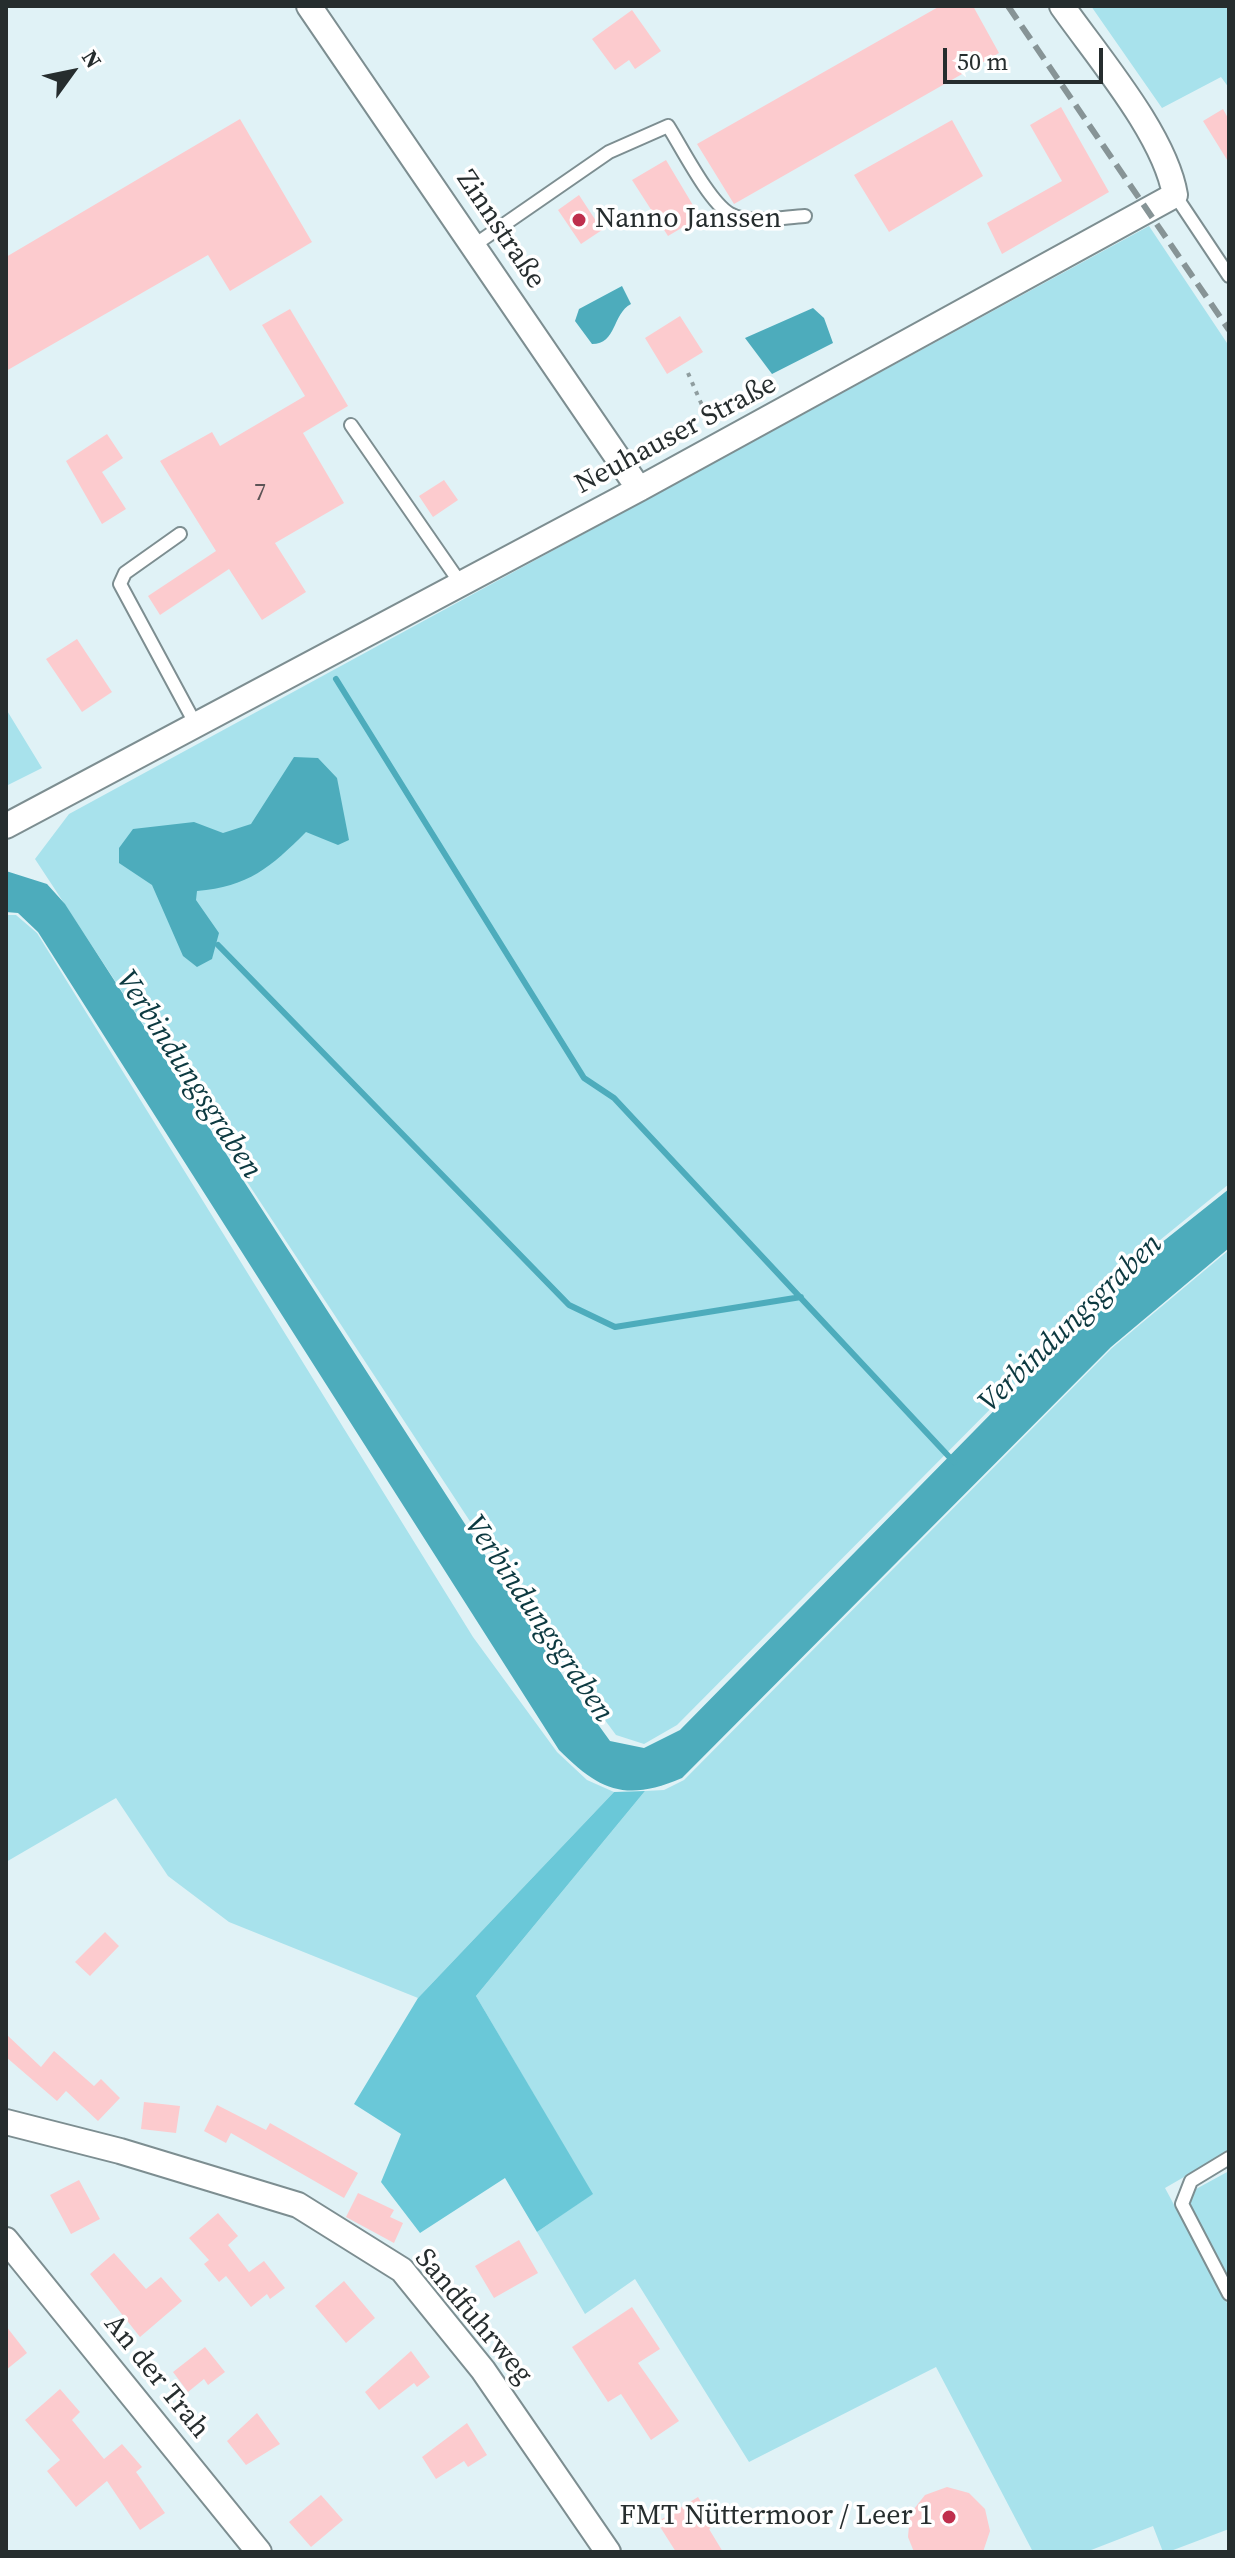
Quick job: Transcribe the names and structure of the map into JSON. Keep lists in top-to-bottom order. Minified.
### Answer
{"streets":{"street":["Zinnstraße","Neuhauser Straße","Sandfuhrweg","An der Trah"]},"crossings":[["Zinnstraße","Neuhauser Straße"]],"water":["Verbindungsgraben"],"places":["Nanno Janssen","FMT Nüttermoor / Leer 1"],"house_numbers":["7"],"scale_bar":"50 m","north":"top right"}
